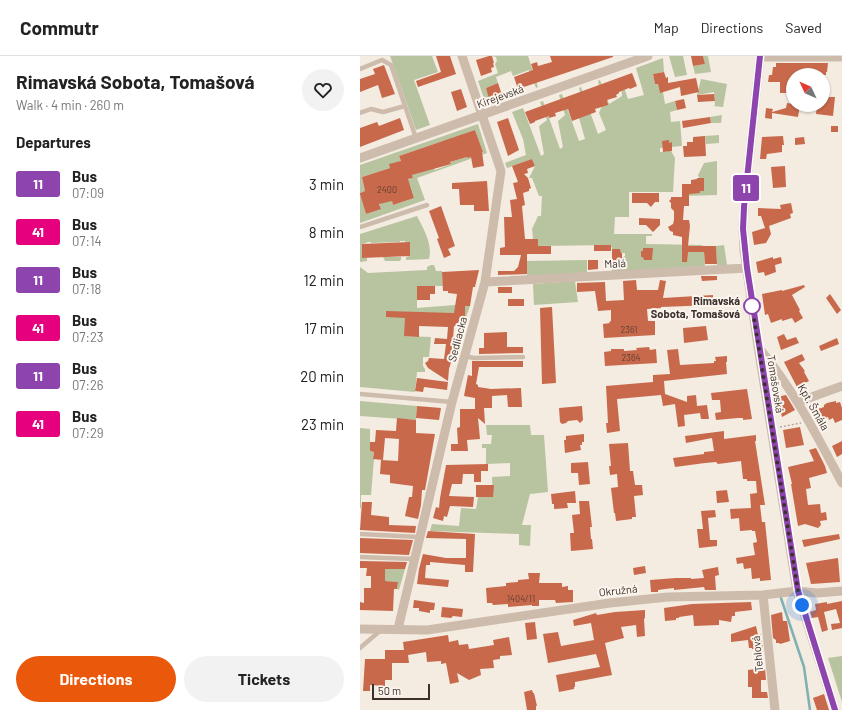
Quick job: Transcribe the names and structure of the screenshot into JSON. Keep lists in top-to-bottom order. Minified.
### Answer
{"streets":{"street":["Kirejevská","Malá","Sedliacka","Tomašovská","Kpt. Šmála","Okružná","Tehlová"]},"crossings":[["Kirejevská","Sedliacka"],["Malá","Sedliacka"],["Malá","Tomašovská"],["Sedliacka","Okružná"],["Tomašovská","Kpt. Šmála"],["Tomašovská","Okružná"],["Okružná","Tehlová"]],"places":["Rimavská Sobota, Tomašová"],"lines":["bus line 11"],"house_numbers":["2400","2361","2364","1404/11"],"scale_bar":"50 m","north":"top left","page":{"header":"Commutr","nav":["Map","Directions","Saved"],"heading":[["Rimavská Sobota, Tomašová","Walk · 4 min · 260 m"],"Departures"],"on_map":"11","list":[{"mark":"11","name":"Bus","note":"07:09","value":"3 min"},{"mark":"41","name":"Bus","note":"07:14","value":"8 min"},{"mark":"11","name":"Bus","note":"07:18","value":"12 min"},{"mark":"41","name":"Bus","note":"07:23","value":"17 min"},{"mark":"11","name":"Bus","note":"07:26","value":"20 min"},{"mark":"41","name":"Bus","note":"07:29","value":"23 min"}],"buttons":["Directions","Tickets"],"scale":"50 m"}}
